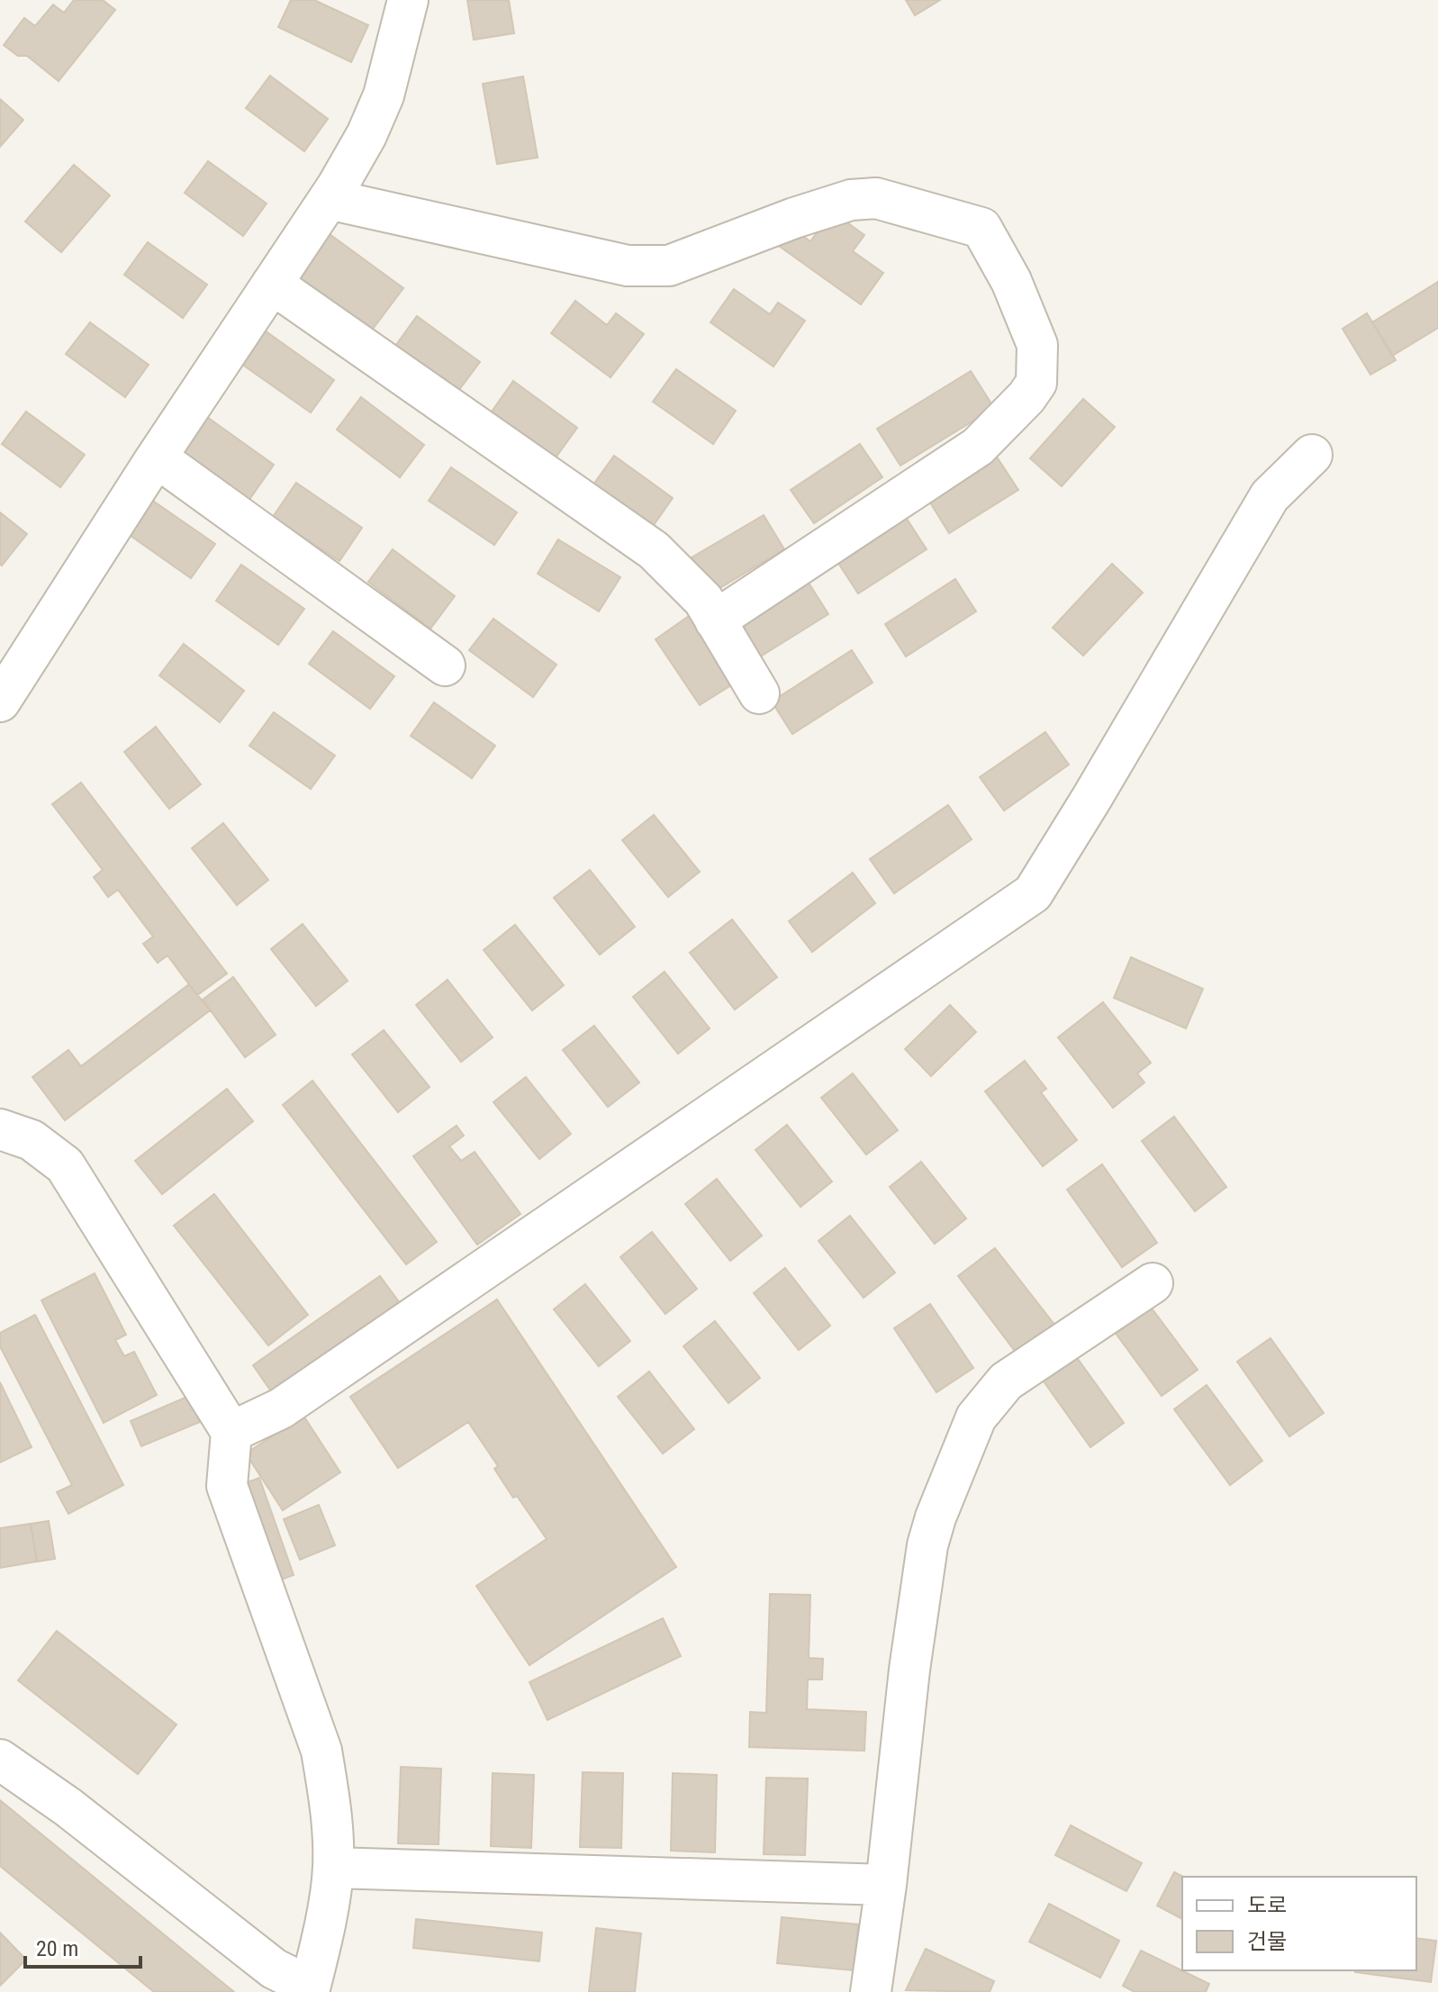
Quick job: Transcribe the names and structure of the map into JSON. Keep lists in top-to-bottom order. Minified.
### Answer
{"legend":["도로","건물"],"scale_bar":"20 m"}
